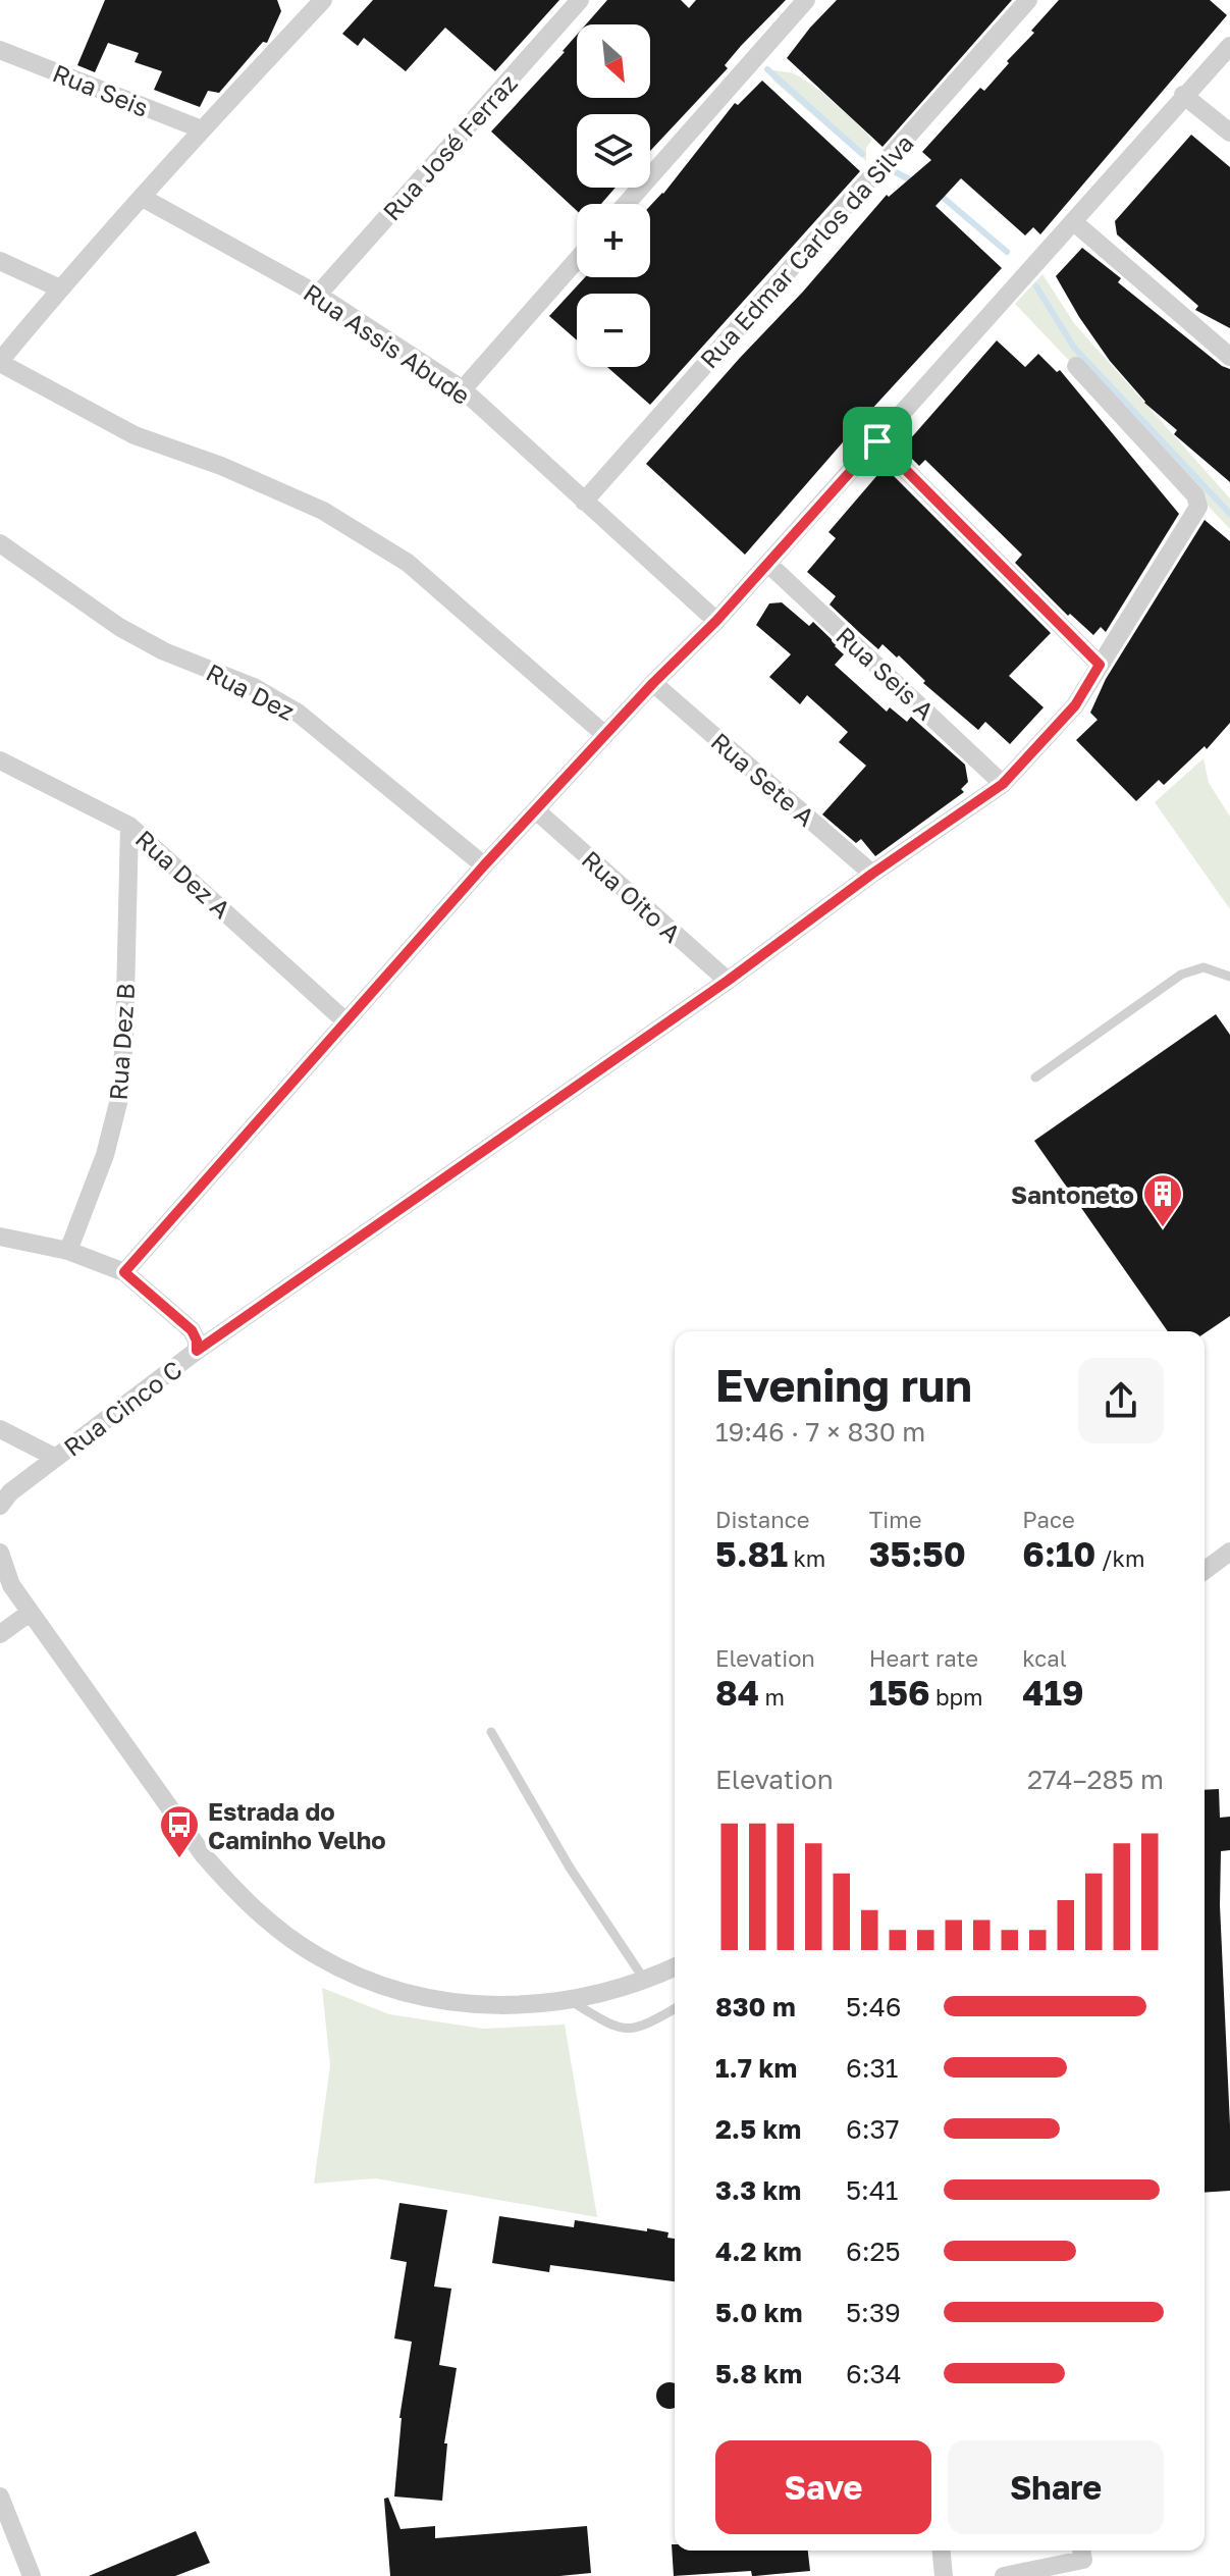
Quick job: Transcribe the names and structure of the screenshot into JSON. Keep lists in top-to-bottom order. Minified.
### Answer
{"streets":{"street":["Rua Seis","Rua José Ferraz","Rua Edmar Carlos da Silva","Rua Assis Abude","Rua Seis A","Rua Dez","Rua Sete A","Rua Dez A","Rua Oito A","Rua Dez B","Rua Cinco C"]},"crossings":[["Rua José Ferraz","Rua Assis Abude"],["Rua Edmar Carlos da Silva","Rua Assis Abude"],["Rua Seis A","Rua Cinco C"],["Rua Sete A","Rua Cinco C"],["Rua Dez A","Rua Dez B"],["Rua Oito A","Rua Cinco C"]],"places":{"building":["Santoneto"],"bus stop":["Estrada do Caminho Velho"]},"north":"bottom right","page":{"map_buttons":["+","−"],"heading":["Evening run","19:46 · 7 × 830 m"],"stats":[["Distance","5.81 km"],["Time","35:50"],["Pace","6:10 /km"],["Elevation","84 m"],["Heart rate","156 bpm"],["kcal","419"]],"chart":["Elevation","274–285 m"],"list":[{"name":"830 m","note":"5:46"},{"name":"1.7 km","note":"6:31"},{"name":"2.5 km","note":"6:37"},{"name":"3.3 km","note":"5:41"},{"name":"4.2 km","note":"6:25"},{"name":"5.0 km","note":"5:39"},{"name":"5.8 km","note":"6:34"}],"buttons":["Save","Share"]}}
